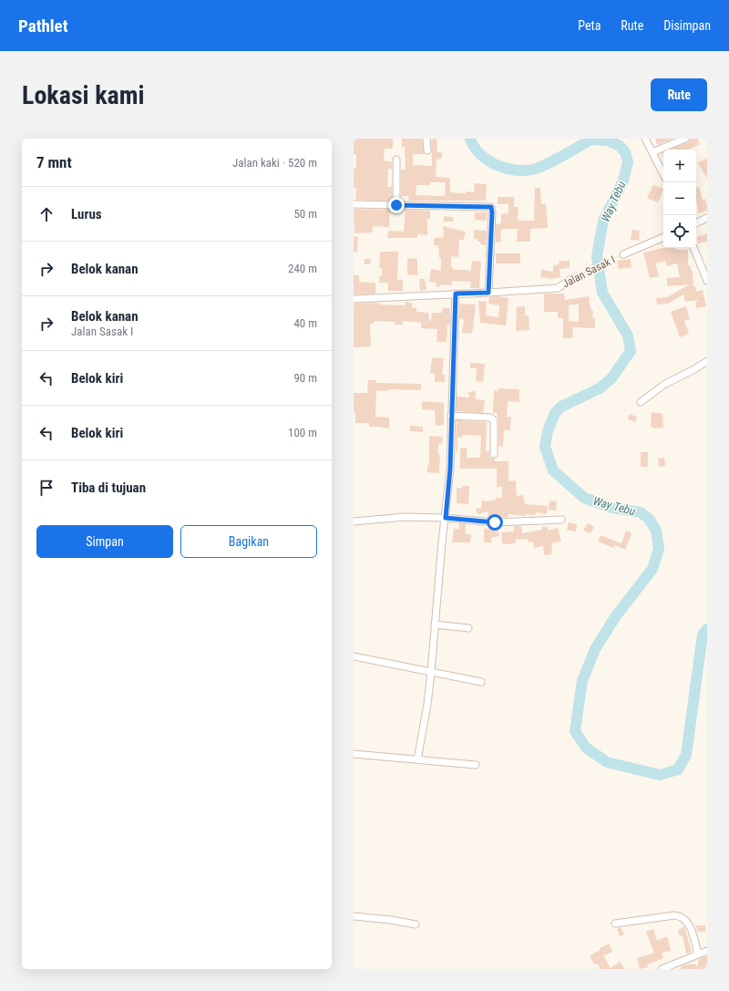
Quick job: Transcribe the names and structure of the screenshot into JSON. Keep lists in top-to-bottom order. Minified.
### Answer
{"streets":{"street":["Jalan Sasak I"]},"water":["Way Tebu"],"page":{"header":"Pathlet","nav":["Peta","Rute","Disimpan"],"buttons":["Rute",["Simpan","Bagikan"]],"title":"Lokasi kami","heading":["7 mnt","Jalan kaki · 520 m"],"map_buttons":["+","−"],"list":[["Lurus","50 m"],["Belok kanan","240 m"],["Belok kanan","Jalan Sasak I","40 m"],["Belok kiri","90 m"],["Belok kiri","100 m"],"Tiba di tujuan"]}}
